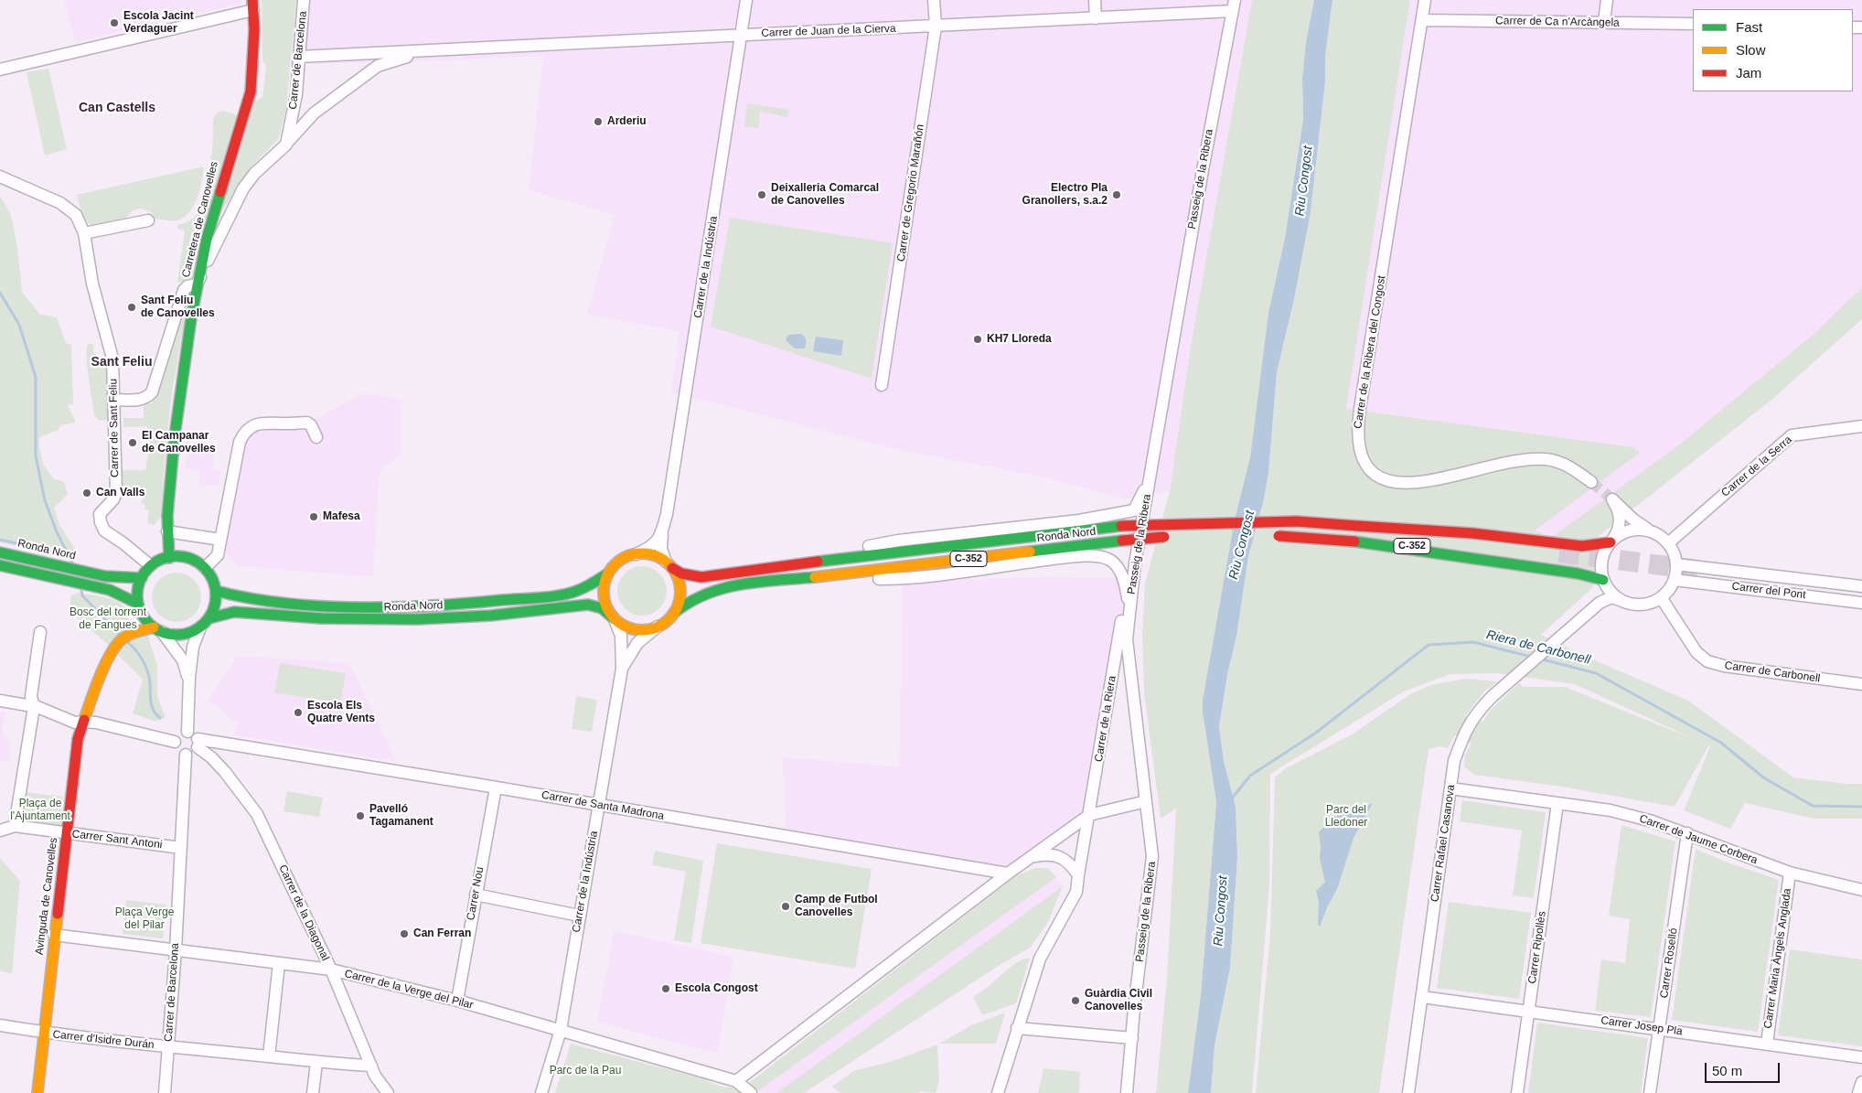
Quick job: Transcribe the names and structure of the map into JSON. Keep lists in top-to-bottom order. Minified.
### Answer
{"streets":{"main road":["Carretera de Canovelles","Ronda Nord","C-352","Avinguda de Canovelles"],"street":["Carrer de Ca n'Arcàngela","Carrer de Juan de la Cierva","Carrer de Barcelona","Passeig de la Ribera","Carrer de Gregorio Marañón","Carrer de la Indústria","Carrer de la Ribera del Congost","Carrer de Sant Feliu","Carrer de la Serra","Carrer del Pont","Carrer de Carbonell","Carrer de la Riera","Carrer de Santa Madrona","Carrer Sant Antoni","Carrer de Jaume Corbera","Carrer Rafael Casanova","Carrer Nou","Carrer de la Diagonal","Carrer Ripollès","Carrer Maria Àngels Anglada","Carrer Roselló","Carrer de la Verge del Pilar","Carrer Josep Pla","Carrer d'Isidre Durán"]},"crossings":[["Carrer de Ca n'Arcàngela","Carrer de la Ribera del Congost"],["Carrer de Juan de la Cierva","Carrer de Barcelona"],["Carrer de Juan de la Cierva","Passeig de la Ribera"],["Carrer de Juan de la Cierva","Carrer de Gregorio Marañón"],["Carrer de Juan de la Cierva","Carrer de la Indústria"],["Carrer de Barcelona","Carrer de Santa Madrona"],["Carrer de Barcelona","Carrer Sant Antoni"],["Carrer de Barcelona","Carrer de la Diagonal"],["Carrer de Barcelona","Carrer de la Verge del Pilar"],["Carrer de Barcelona","Carrer d'Isidre Durán"],["Passeig de la Ribera","Carrer de la Riera"],["Carretera de Canovelles","Carrer de Sant Feliu"],["Carretera de Canovelles","Ronda Nord"],["Carretera de Canovelles","Avinguda de Canovelles"],["Carrer de la Indústria","Ronda Nord"],["Carrer de la Indústria","C-352"],["Carrer de la Indústria","Carrer de Santa Madrona"],["Carrer de la Indústria","Carrer de la Verge del Pilar"],["Carrer de Sant Feliu","Ronda Nord"],["Carrer de Sant Feliu","Avinguda de Canovelles"],["Carrer de la Serra","Carrer del Pont"],["Carrer de la Serra","Carrer de Carbonell"],["Ronda Nord","C-352"],["Ronda Nord","Avinguda de Canovelles"],["Carrer del Pont","Carrer de Carbonell"],["Carrer de Santa Madrona","Carrer Nou"],["Carrer de Santa Madrona","Carrer de la Diagonal"],["Carrer Sant Antoni","Avinguda de Canovelles"],["Carrer de Jaume Corbera","Carrer Rafael Casanova"],["Carrer de Jaume Corbera","Carrer Ripollès"],["Carrer de Jaume Corbera","Carrer Maria Àngels Anglada"],["Carrer de Jaume Corbera","Carrer Roselló"],["Carrer Rafael Casanova","Carrer Josep Pla"],["Carrer Nou","Carrer de la Verge del Pilar"],["Avinguda de Canovelles","Carrer de la Verge del Pilar"],["Avinguda de Canovelles","Carrer d'Isidre Durán"],["Carrer de la Diagonal","Carrer de la Verge del Pilar"],["Carrer de la Diagonal","Carrer d'Isidre Durán"],["Carrer Ripollès","Carrer Josep Pla"],["Carrer Maria Àngels Anglada","Carrer Josep Pla"],["Carrer Roselló","Carrer Josep Pla"]],"districts":["Can Castells","Sant Feliu"],"water":["Riu Congost","Riera de Carbonell"],"parks":["Bosc del torrent de Fangues","Plaça de l'Ajuntament","Parc del Lledoner","Plaça Verge del Pilar","Parc de la Pau"],"places":["Escola Jacint Verdaguer","Arderiu","Deixalleria Comarcal de Canovelles","Electro Pla Granollers, s.a.2","Sant Feliu de Canovelles","KH7 Lloreda","El Campanar de Canovelles","Can Valls","Mafesa","Escola Els Quatre Vents","Pavelló Tagamanent","Camp de Futbol Canovelles","Can Ferran","Escola Congost","Guàrdia Civil Canovelles"],"legend":["Fast","Slow","Jam"],"scale_bar":"50 m"}
